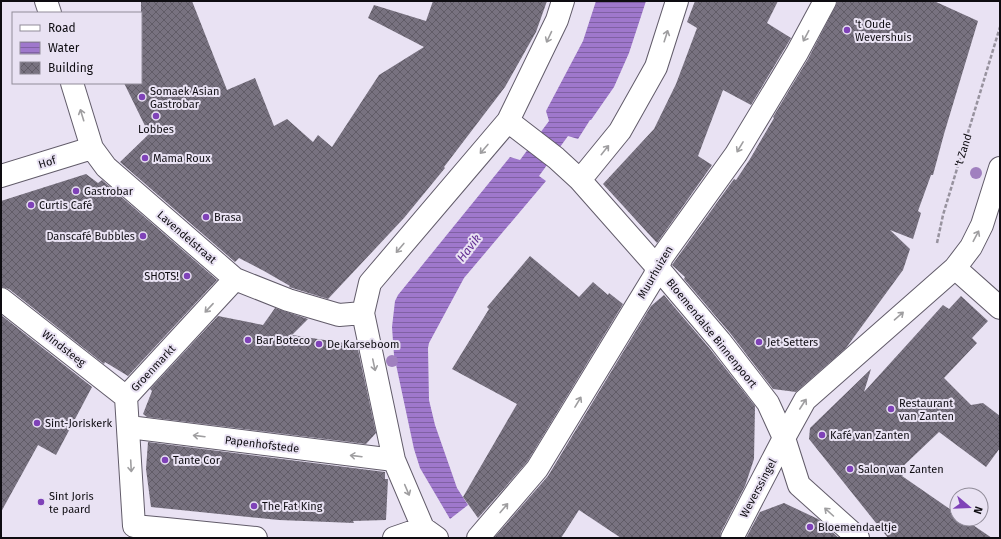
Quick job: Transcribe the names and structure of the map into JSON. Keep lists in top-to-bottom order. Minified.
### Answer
{"streets":{"street":["Hof","Lavendelstraat","Muurhuizen","Bloemendalse Binnenpoort","Windsteeg","Groenmarkt","Papenhofstede","Weverssingel"],"path":["'t Zand"]},"crossings":[["Hof","Lavendelstraat"],["Lavendelstraat","Groenmarkt"],["Muurhuizen","Bloemendalse Binnenpoort"],["Bloemendalse Binnenpoort","Weverssingel"],["Windsteeg","Groenmarkt"],["Groenmarkt","Papenhofstede"]],"one_way":["Groenmarkt","Papenhofstede"],"water":["Havik"],"places":["'t Oude Wevershuis","Somaek Asian Gastrobar","Lobbes","Mama Roux","Gastrobar","Curtis Café","Brasa","Danscafé Bubbles","SHOTS!","Bar Boteco","Jet Setters","De Karseboom","Restaurant van Zanten","Sint-Joriskerk","Kafé van Zanten","Tante Cor","Salon van Zanten","Sint Joris te paard","The Fat King","Bloemendaeltje"],"legend":["Road","Water","Building"],"north":"right"}
